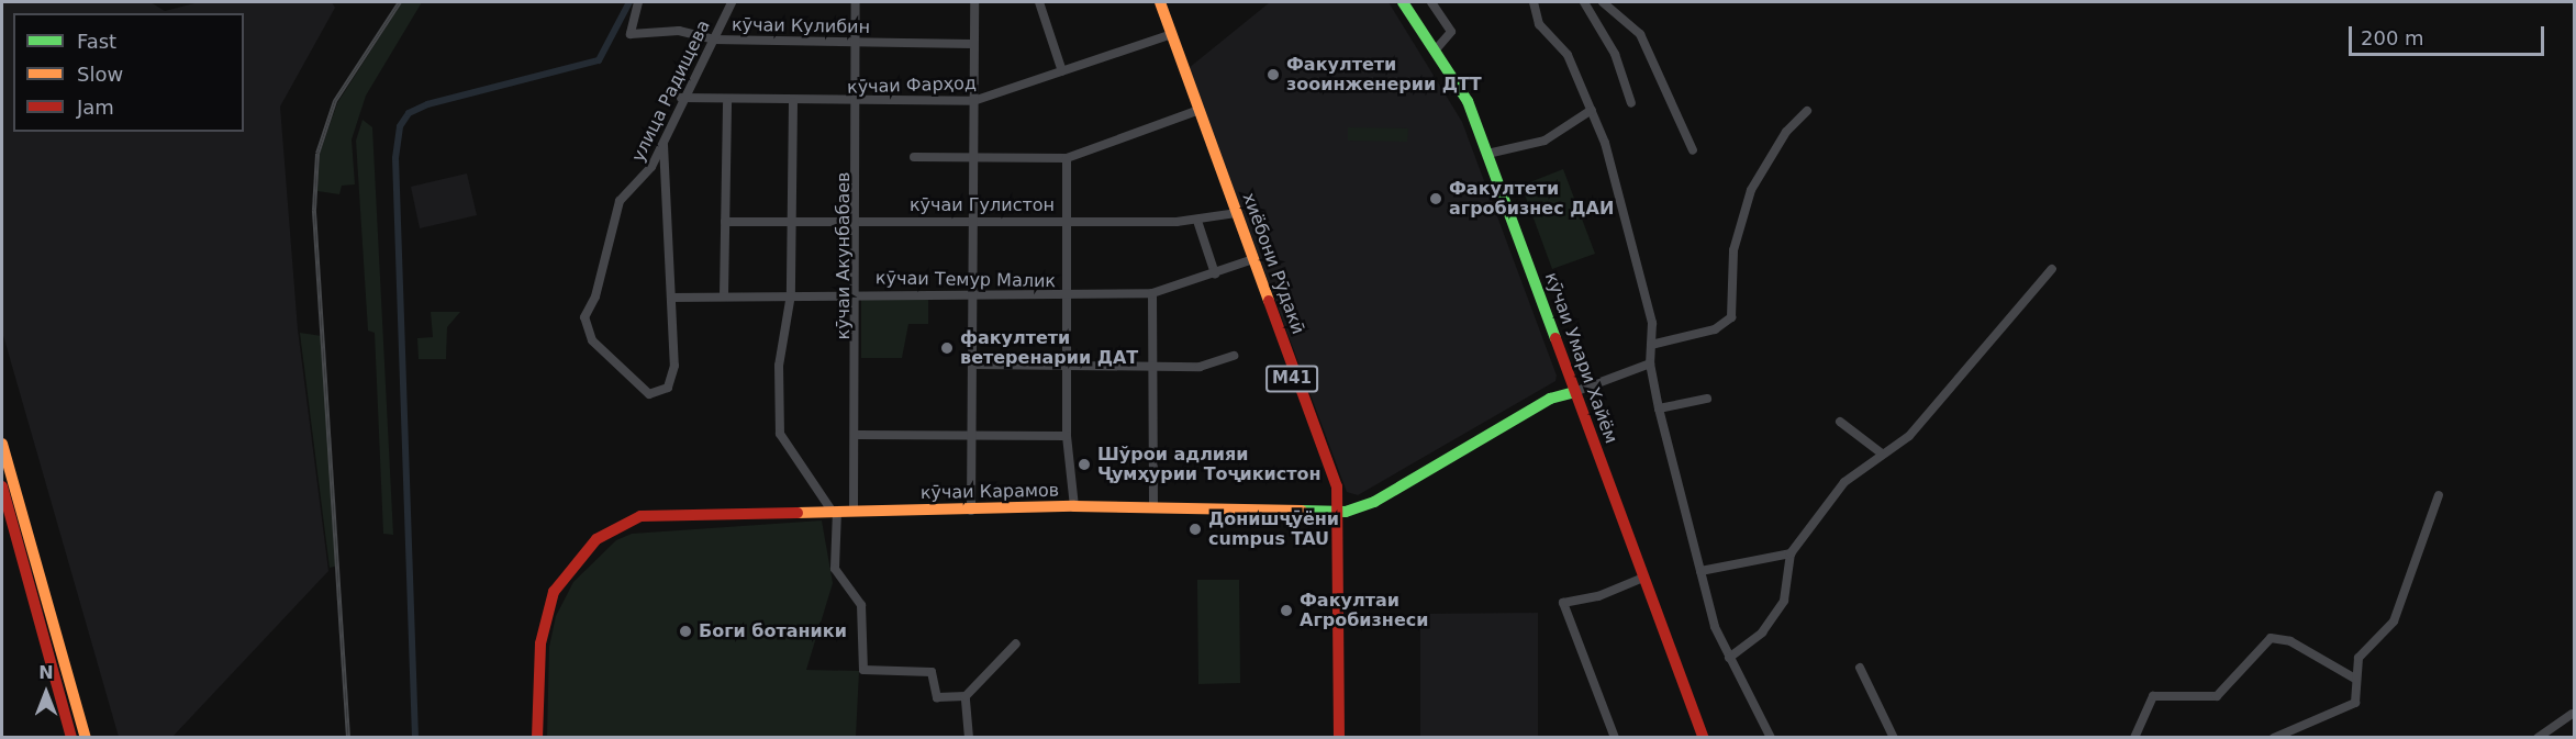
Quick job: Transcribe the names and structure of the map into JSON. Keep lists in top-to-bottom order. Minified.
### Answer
{"streets":{"main road":["кӯчаи Умари Хайём","M41","кӯчаи Карамов"],"street":["кӯчаи Кулибин","кӯчаи Фарҳод","улица Радищева","кӯчаи Гулистон","кӯчаи Акунбабаев","кӯчаи Темур Малик"]},"crossings":[["кӯчаи Кулибин","улица Радищева"],["кӯчаи Кулибин","кӯчаи Акунбабаев"],["кӯчаи Фарҳод","улица Радищева"],["кӯчаи Фарҳод","кӯчаи Акунбабаев"],["кӯчаи Фарҳод","M41"],["улица Радищева","кӯчаи Темур Малик"],["кӯчаи Гулистон","кӯчаи Акунбабаев"],["кӯчаи Гулистон","M41"],["кӯчаи Акунбабаев","кӯчаи Темур Малик"],["кӯчаи Акунбабаев","кӯчаи Карамов"],["кӯчаи Темур Малик","M41"],["кӯчаи Умари Хайём","кӯчаи Карамов"],["M41","кӯчаи Карамов"]],"places":["Факултети зооинженерии ДТТ","Факултети агробизнес ДАИ","факултети ветеренарии ДАТ","Шўрои адлияи Ҷумҳурии Тоҷикистон","Донишҷӯёни cumpus TAU","Факултаи Агробизнеси","Боги ботаники"],"legend":["Fast","Slow","Jam"],"scale_bar":"200 m","north":"top"}
